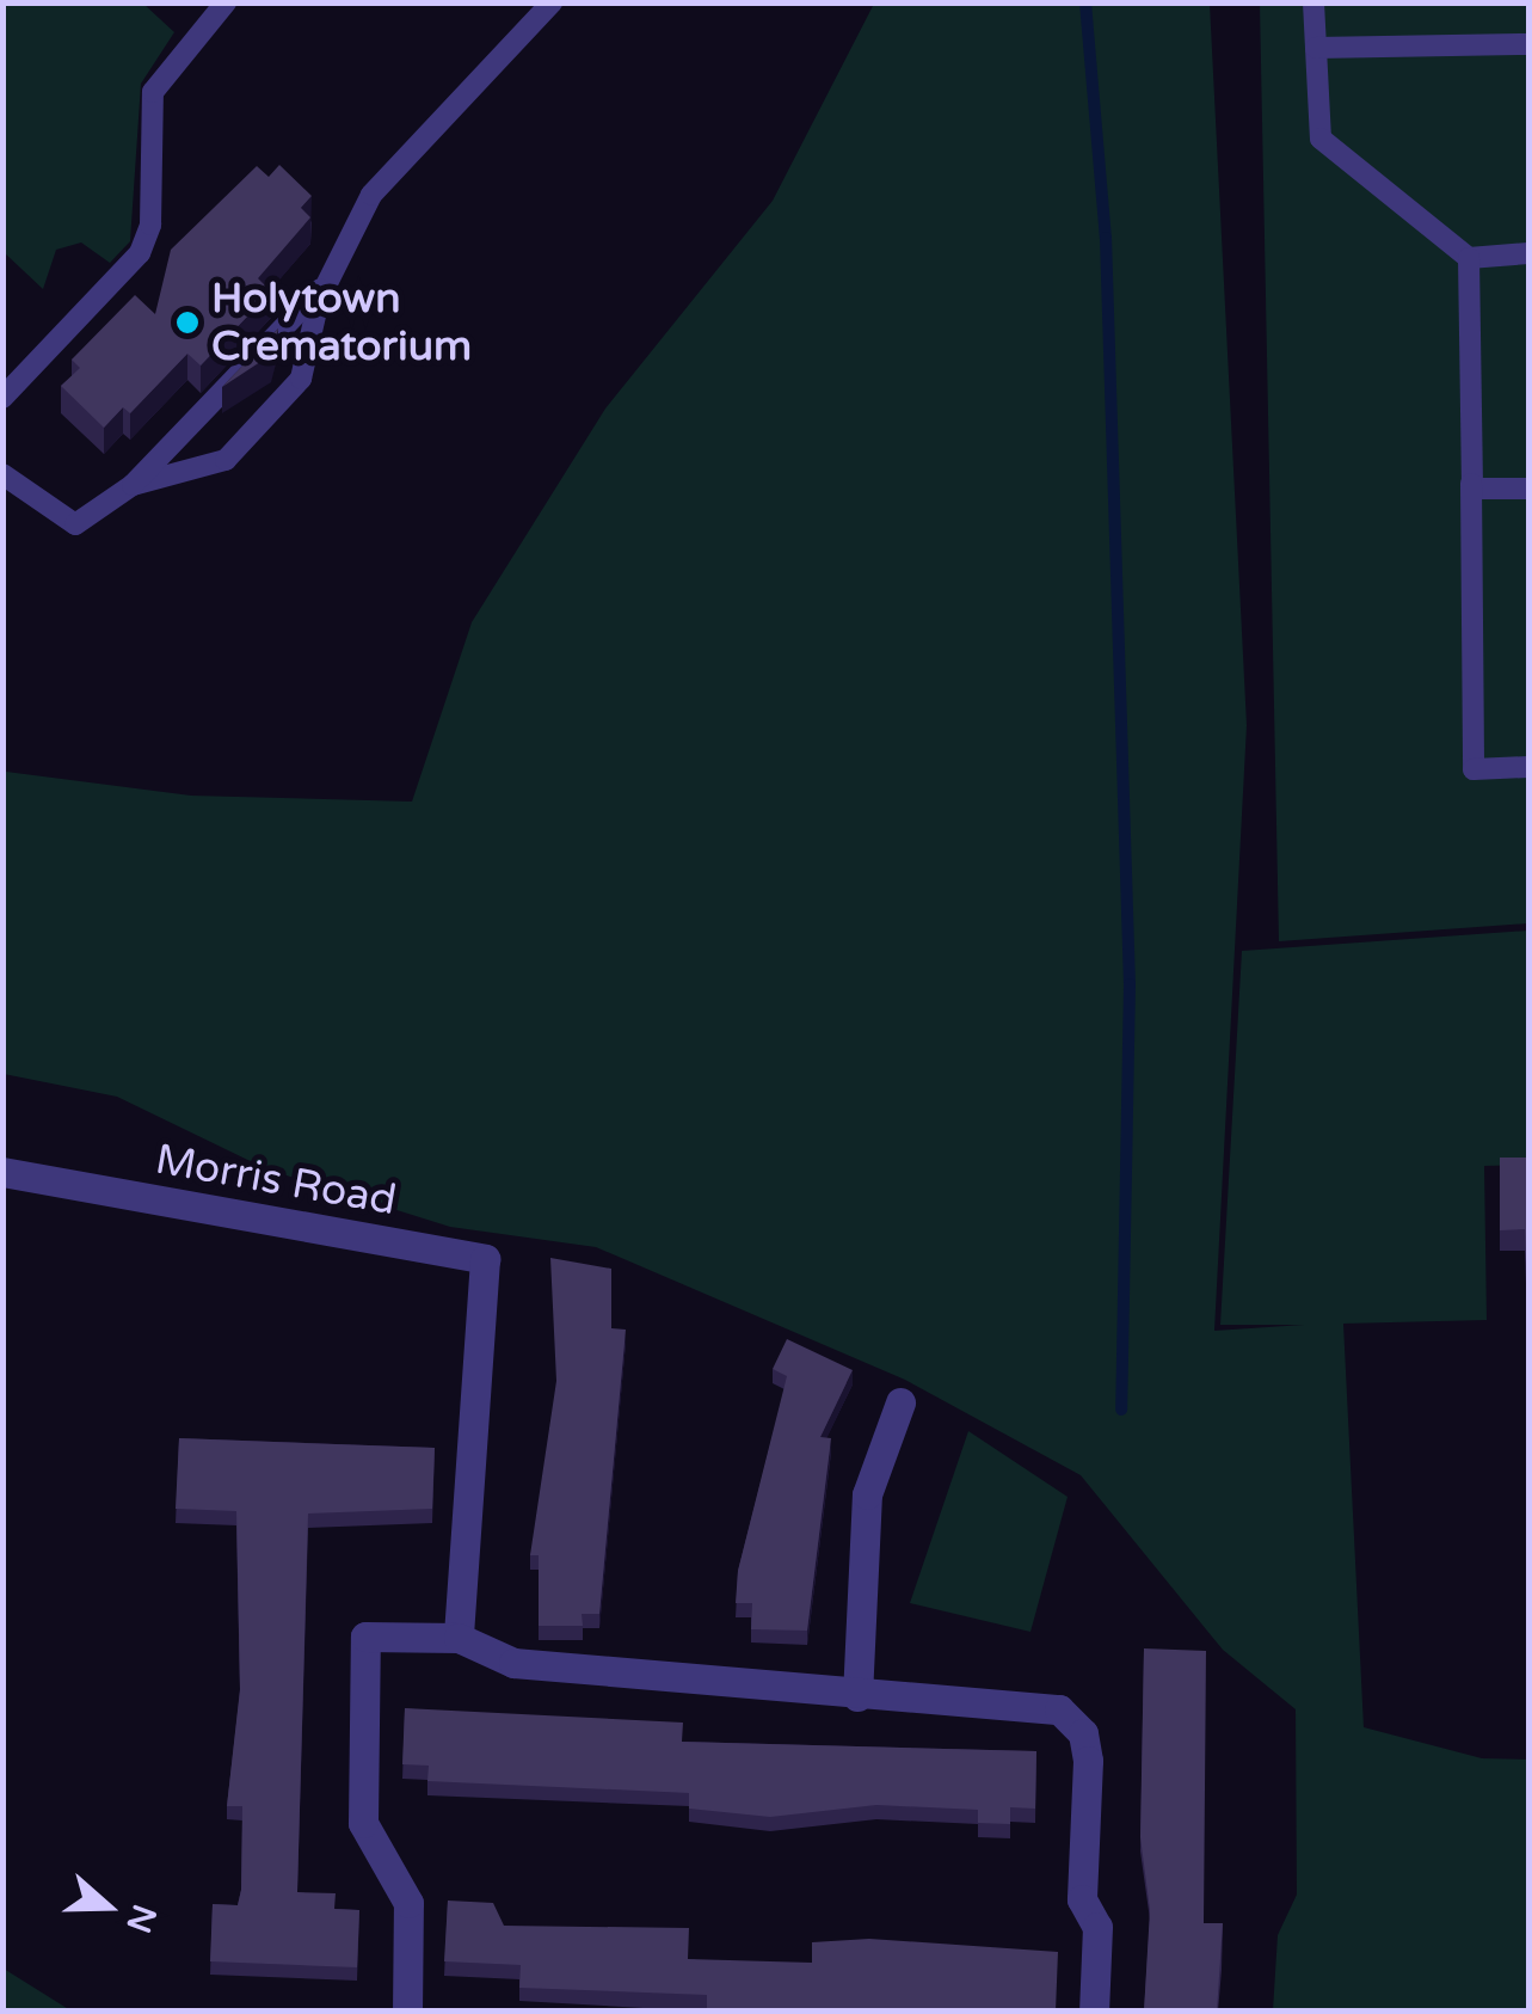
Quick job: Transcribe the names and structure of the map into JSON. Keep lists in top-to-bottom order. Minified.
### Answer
{"streets":{"street":["Morris Road"]},"places":["Holytown Crematorium"],"north":"right"}
